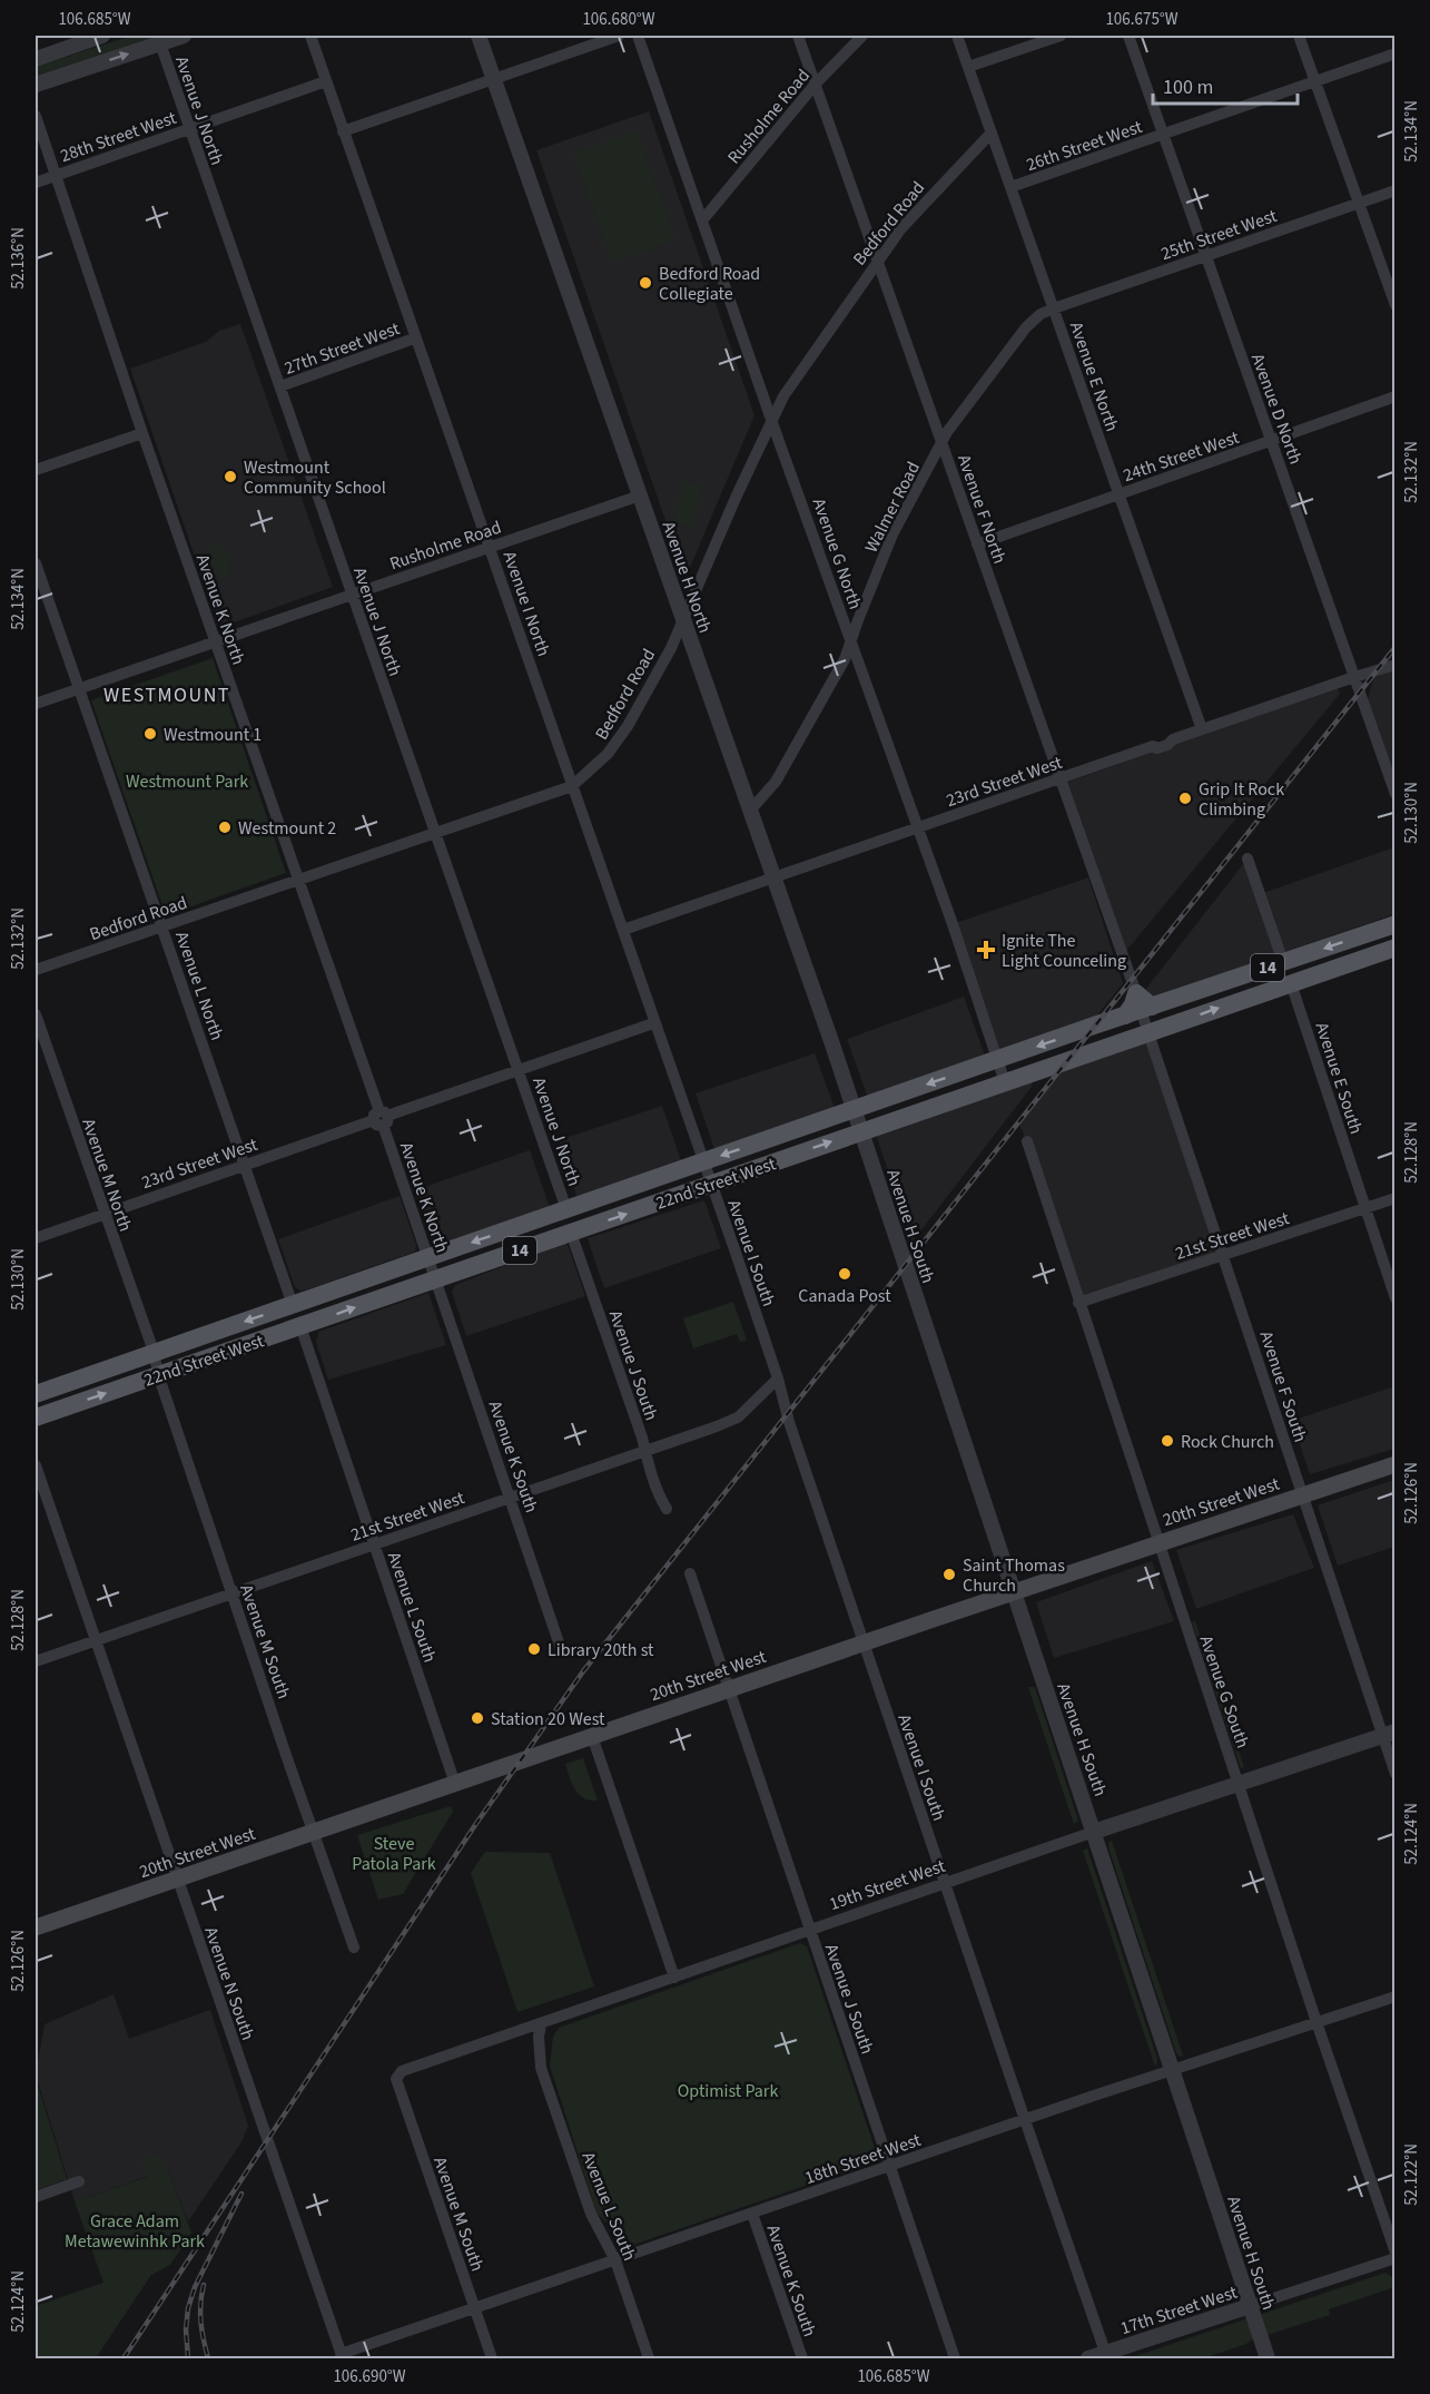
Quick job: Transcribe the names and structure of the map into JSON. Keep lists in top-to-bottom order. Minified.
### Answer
{"streets":{"main road":["14","22nd Street West","20th Street West"],"street":["Avenue J North","Rusholme Road","28th Street West","26th Street West","Bedford Road","25th Street West","27th Street West","Avenue E North","Avenue D North","24th Street West","Walmer Road","Avenue F North","Avenue G North","Avenue H North","Avenue I North","Avenue K North","23rd Street West","Avenue L North","Avenue E South","Avenue M North","Avenue H South","21st Street West","Avenue I South","Avenue J South","Avenue F South","Avenue K South","Avenue L South","Avenue M South","Avenue G South","19th Street West","Avenue N South","18th Street West","17th Street West"]},"crossings":[["Avenue J North","Rusholme Road"],["Avenue J North","28th Street West"],["Avenue J North","Bedford Road"],["Avenue J North","27th Street West"],["Avenue J North","23rd Street West"],["Avenue J North","22nd Street West"],["Rusholme Road","Avenue F North"],["Rusholme Road","Avenue G North"],["Rusholme Road","Avenue H North"],["Rusholme Road","Avenue I North"],["Rusholme Road","Avenue K North"],["Rusholme Road","Avenue L North"],["28th Street West","Avenue I North"],["28th Street West","Avenue K North"],["26th Street West","Avenue E North"],["26th Street West","Avenue D North"],["Bedford Road","Avenue E North"],["Bedford Road","Avenue F North"],["Bedford Road","Avenue G North"],["Bedford Road","Avenue H North"],["Bedford Road","Avenue I North"],["Bedford Road","Avenue K North"],["Bedford Road","Avenue L North"],["25th Street West","Avenue E North"],["25th Street West","Avenue D North"],["25th Street West","Walmer Road"],["27th Street West","Avenue I North"],["Avenue E North","24th Street West"],["Avenue E North","Walmer Road"],["Avenue E North","23rd Street West"],["Avenue D North","24th Street West"],["Avenue D North","23rd Street West"],["24th Street West","Avenue F North"],["Walmer Road","Avenue F North"],["Walmer Road","Avenue G North"],["Walmer Road","Avenue H North"],["Avenue F North","23rd Street West"],["Avenue F North","22nd Street West"],["Avenue F North","Avenue F South"],["Avenue G North","23rd Street West"],["Avenue G North","22nd Street West"],["Avenue H North","23rd Street West"],["Avenue H North","22nd Street West"],["Avenue H North","Avenue H South"],["Avenue I North","23rd Street West"],["Avenue I North","22nd Street West"],["Avenue I North","Avenue I South"],["Avenue K North","23rd Street West"],["Avenue K North","22nd Street West"],["Avenue K North","Avenue K South"],["23rd Street West","Avenue L North"],["23rd Street West","Avenue M North"],["Avenue L North","22nd Street West"],["Avenue E South","22nd Street West"],["Avenue E South","21st Street West"],["Avenue M North","22nd Street West"],["Avenue M North","Avenue M South"],["22nd Street West","Avenue H South"],["22nd Street West","Avenue I South"],["22nd Street West","Avenue J South"],["22nd Street West","Avenue F South"],["22nd Street West","Avenue K South"],["22nd Street West","Avenue L South"],["22nd Street West","Avenue M South"],["Avenue H South","20th Street West"],["Avenue H South","19th Street West"],["Avenue H South","18th Street West"],["Avenue H South","17th Street West"],["21st Street West","Avenue I South"],["21st Street West","Avenue J South"],["21st Street West","Avenue F South"],["21st Street West","Avenue K South"],["21st Street West","Avenue L South"],["21st Street West","Avenue M South"],["21st Street West","Avenue G South"],["21st Street West","Avenue N South"],["Avenue I South","20th Street West"],["Avenue I South","19th Street West"],["Avenue I South","18th Street West"],["Avenue I South","17th Street West"],["Avenue J South","20th Street West"],["Avenue J South","19th Street West"],["Avenue J South","18th Street West"],["Avenue F South","20th Street West"],["Avenue F South","19th Street West"],["Avenue K South","18th Street West"],["20th Street West","Avenue L South"],["20th Street West","Avenue M South"],["20th Street West","Avenue G South"],["20th Street West","Avenue N South"],["Avenue L South","19th Street West"],["Avenue L South","18th Street West"],["Avenue M South","19th Street West"],["Avenue M South","18th Street West"],["Avenue G South","19th Street West"],["Avenue G South","18th Street West"],["Avenue N South","18th Street West"]],"districts":["WESTMOUNT"],"parks":["Westmount Park","Steve Patola Park","Optimist Park","Grace Adam Metawewinhk Park"],"places":{"other":["Bedford Road Collegiate","Westmount Community School","Westmount 1","Grip It Rock Climbing","Westmount 2","Canada Post","Rock Church","Saint Thomas Church","Library 20th st","Station 20 West"],"health":["Ignite The Light Counceling"]},"scale_bar":"100 m","coordinates":["106.685°W","106.680°W","106.675°W","52.134°N","52.136°N","52.132°N","52.130°N","52.128°N","52.126°N","52.124°N","52.122°N","106.690°W"]}
